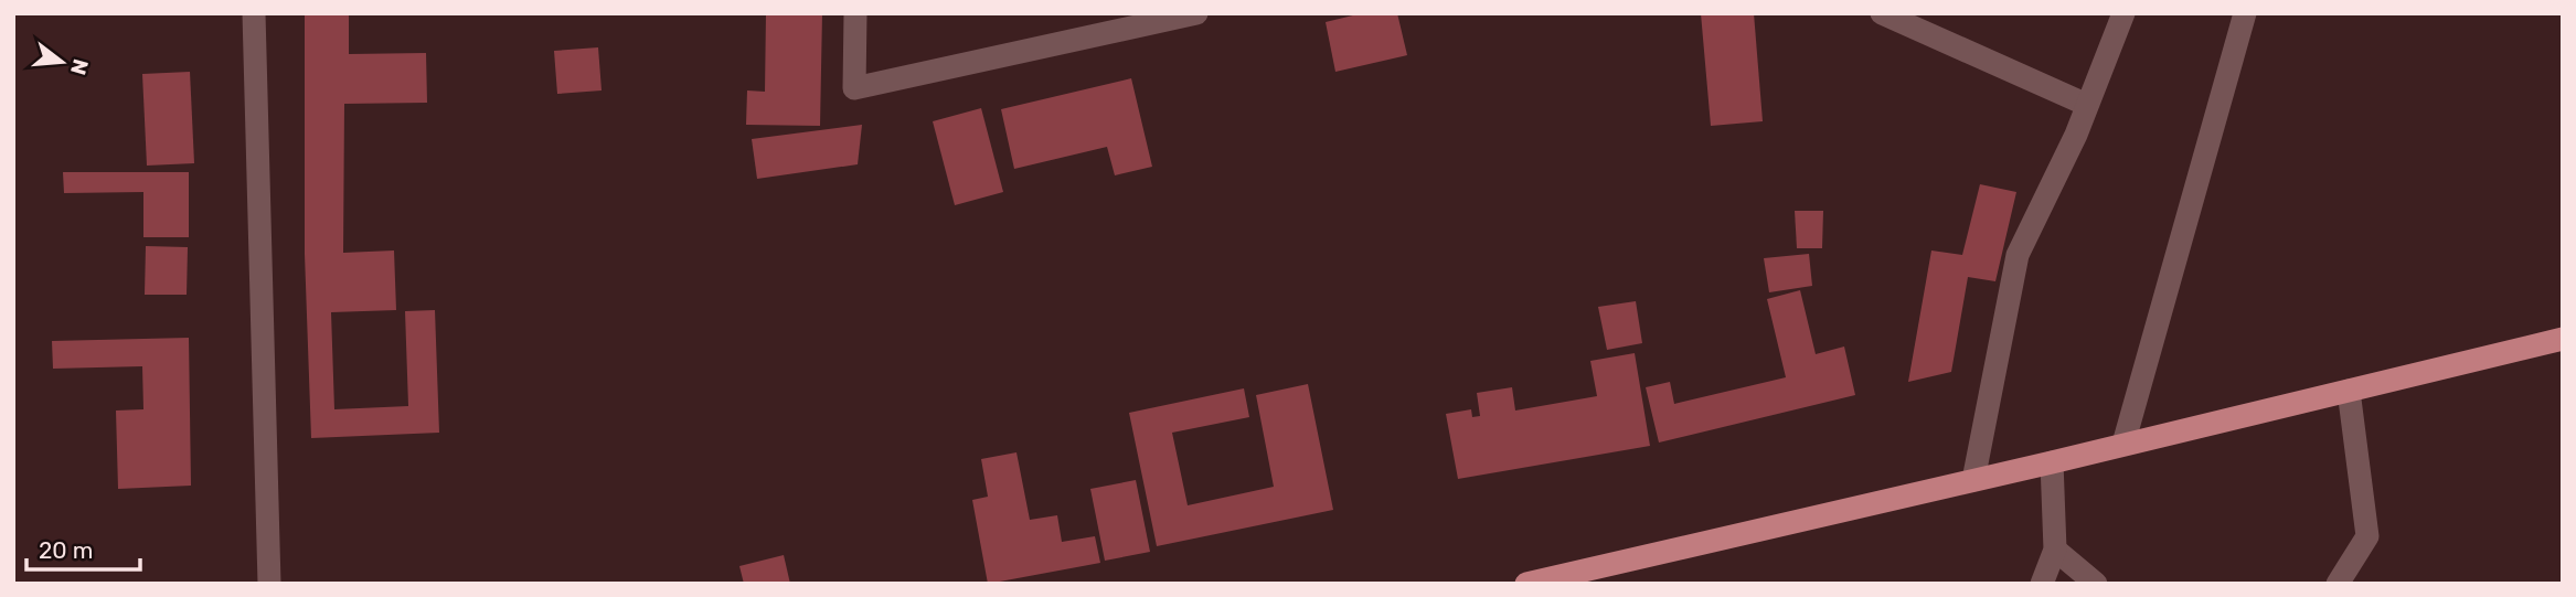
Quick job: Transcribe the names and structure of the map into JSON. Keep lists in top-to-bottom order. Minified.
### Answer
{"scale_bar":"20 m","north":"right"}
